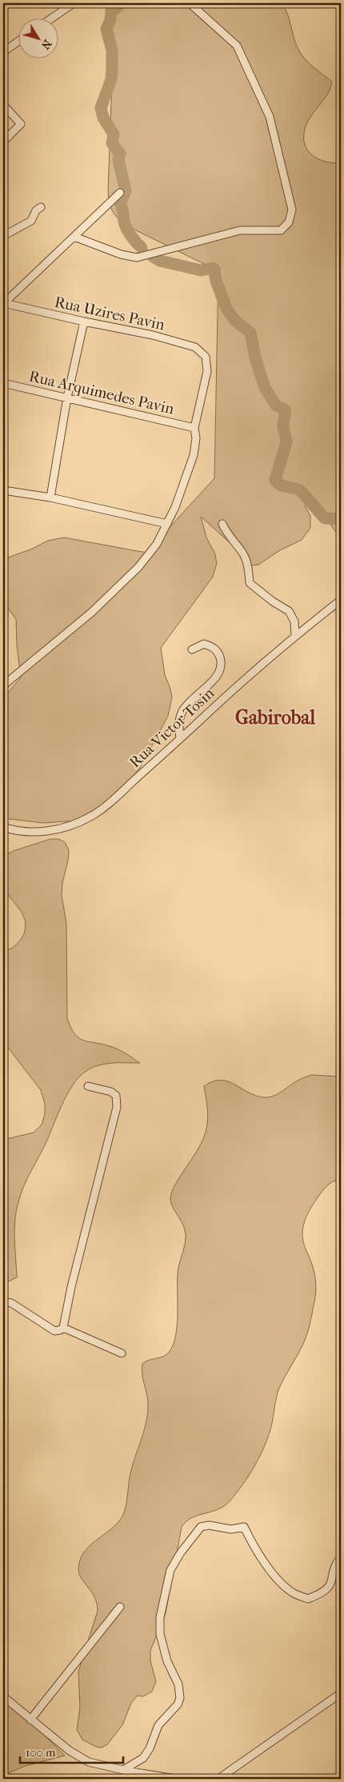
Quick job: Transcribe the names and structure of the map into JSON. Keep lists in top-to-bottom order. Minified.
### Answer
{"streets":{"street":["Rua Uzires Pavin","Rua Arquimedes Pavin","Rua Victor Tosin"]},"crossings":[["Rua Uzires Pavin","Rua Arquimedes Pavin"]],"districts":["Gabirobal"],"scale_bar":"100 m","north":"bottom right"}
